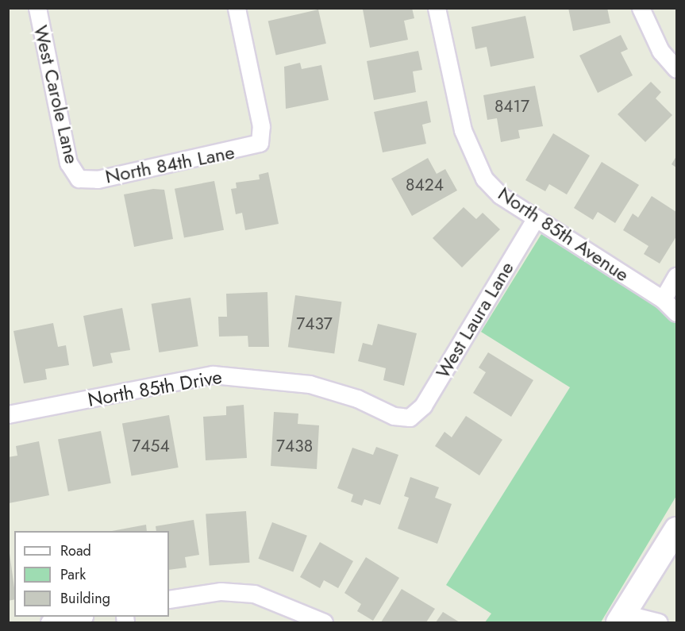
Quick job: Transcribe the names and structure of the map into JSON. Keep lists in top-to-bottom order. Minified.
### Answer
{"streets":{"street":["West Carole Lane","North 84th Lane","North 85th Avenue","West Laura Lane","North 85th Drive"]},"crossings":[["West Carole Lane","North 84th Lane"],["North 85th Avenue","West Laura Lane"],["West Laura Lane","North 85th Drive"]],"house_numbers":["8417","8424","7437","7454","7438"],"legend":["Road","Park","Building"]}
